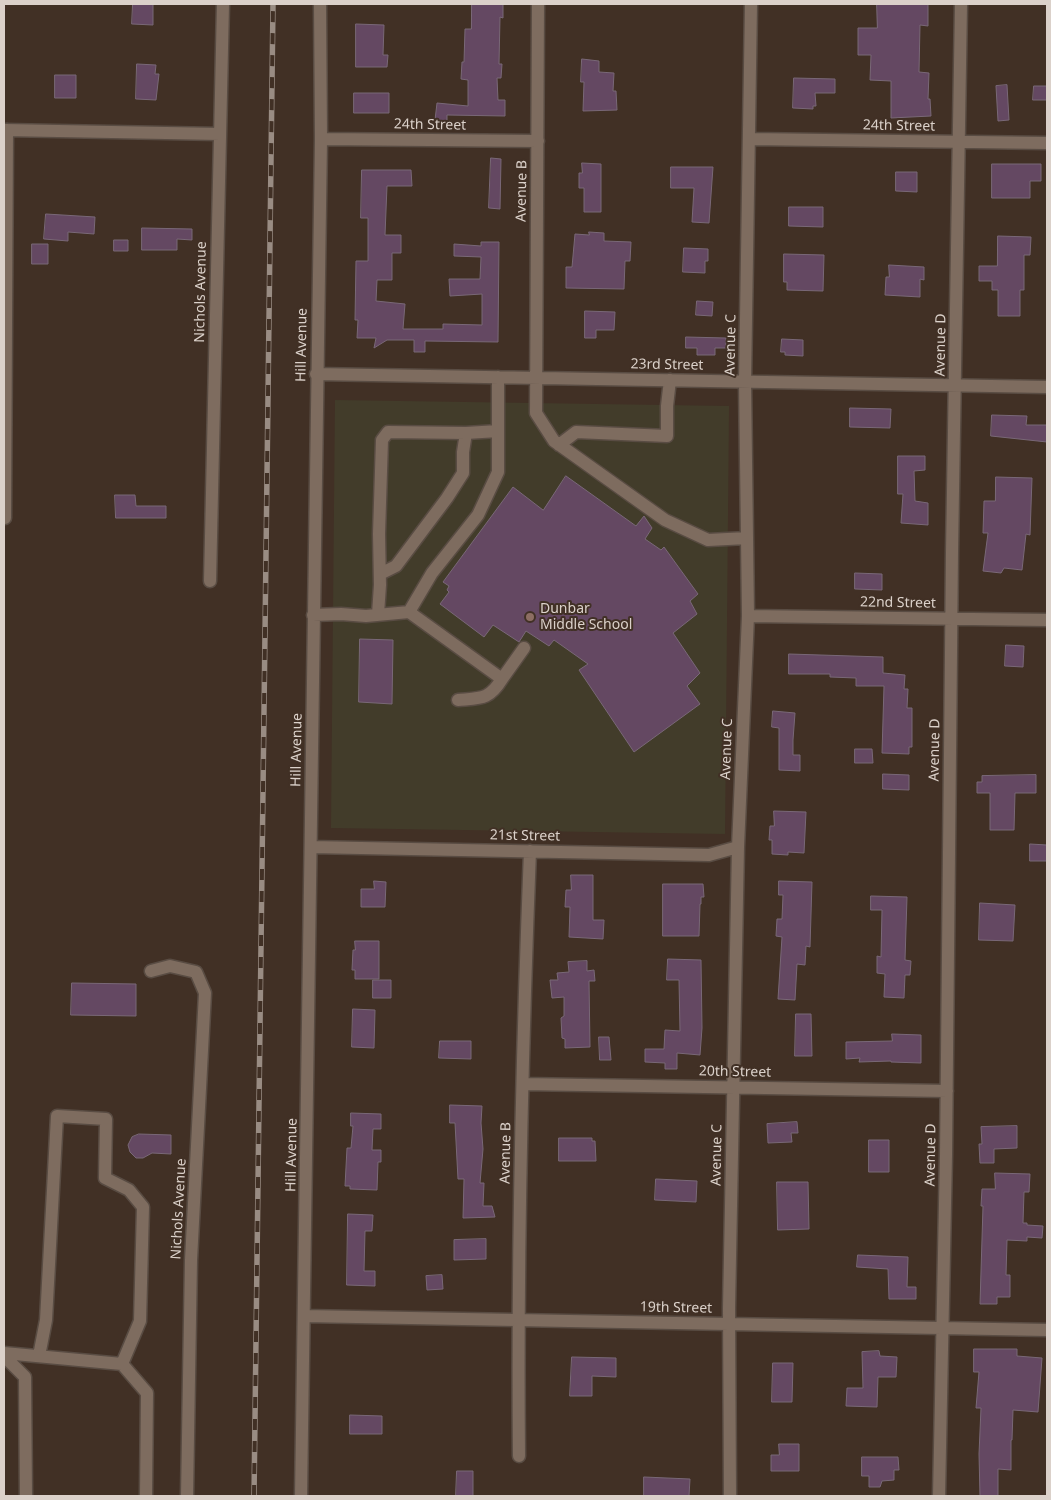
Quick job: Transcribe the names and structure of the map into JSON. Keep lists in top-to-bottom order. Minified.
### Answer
{"streets":{"street":["24th Street","Avenue B","Nichols Avenue","Hill Avenue","Avenue C","Avenue D","23rd Street","22nd Street","21st Street","20th Street","19th Street"]},"crossings":[["24th Street","Avenue B"],["24th Street","Hill Avenue"],["24th Street","Avenue C"],["24th Street","Avenue D"],["Avenue B","Avenue C"],["Avenue B","23rd Street"],["Avenue B","21st Street"],["Avenue B","20th Street"],["Avenue B","19th Street"],["Hill Avenue","23rd Street"],["Hill Avenue","21st Street"],["Hill Avenue","19th Street"],["Avenue C","23rd Street"],["Avenue C","22nd Street"],["Avenue C","21st Street"],["Avenue C","20th Street"],["Avenue C","19th Street"],["Avenue D","23rd Street"],["Avenue D","22nd Street"],["Avenue D","20th Street"],["Avenue D","19th Street"]],"places":["Dunbar Middle School"]}
